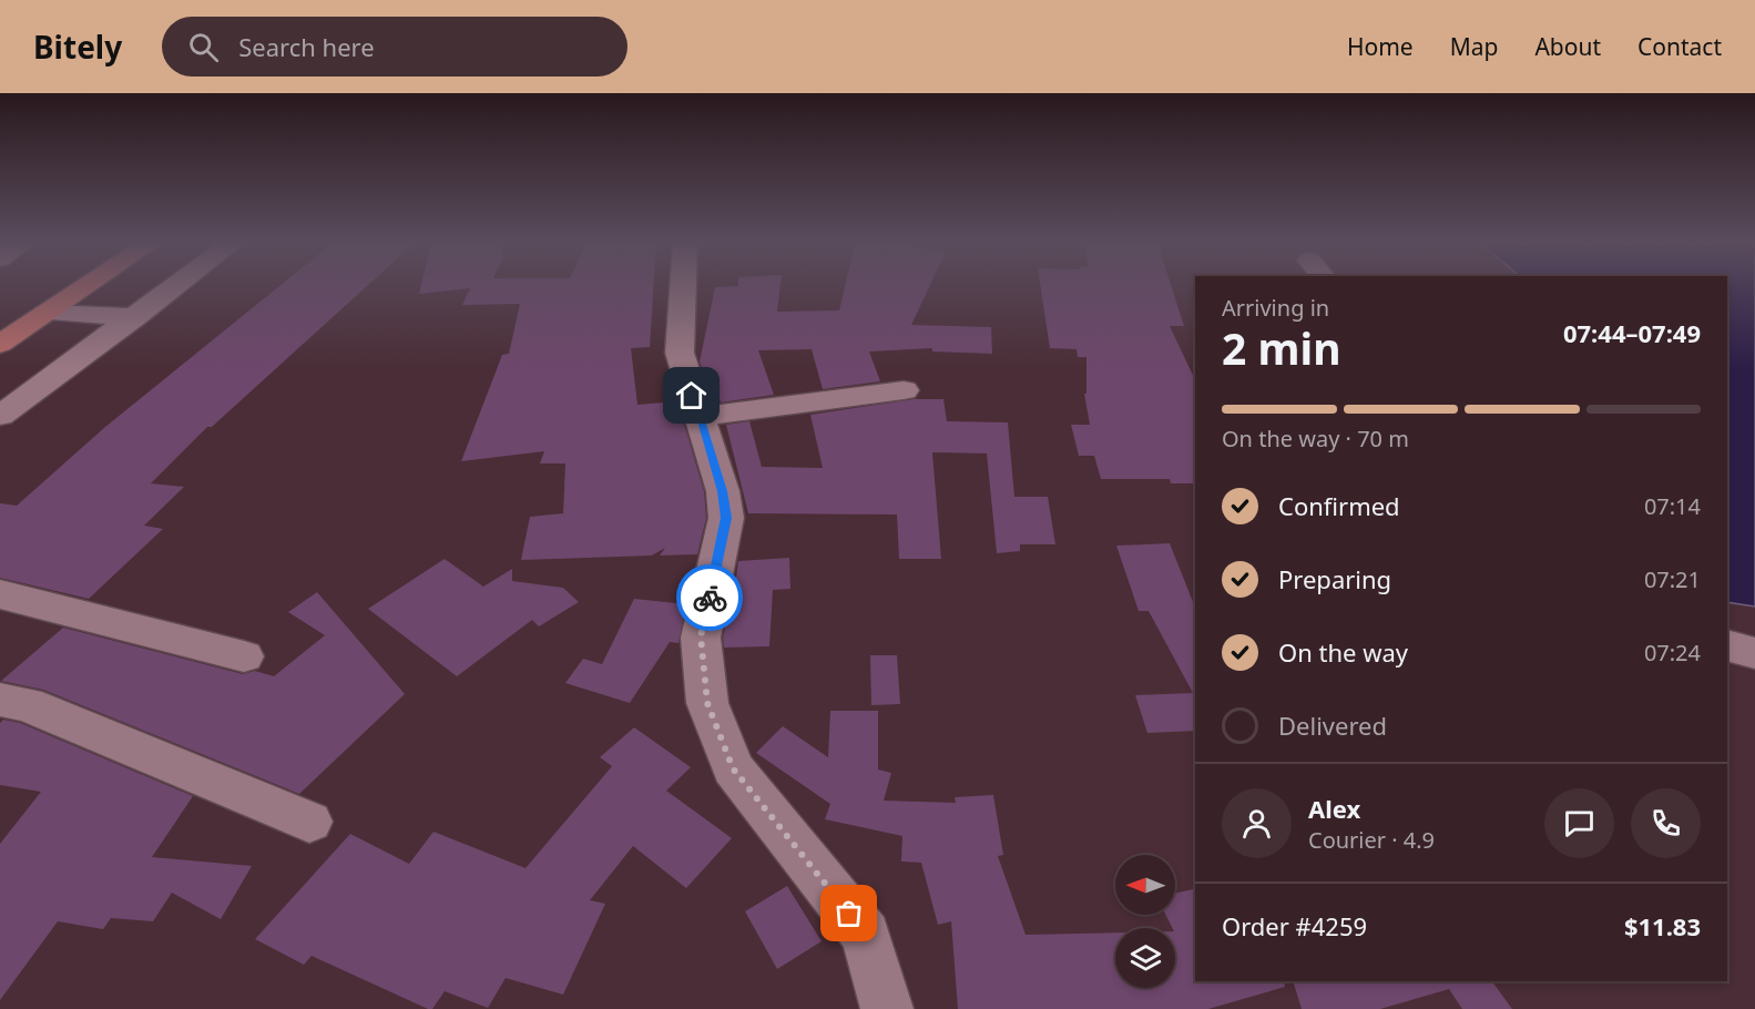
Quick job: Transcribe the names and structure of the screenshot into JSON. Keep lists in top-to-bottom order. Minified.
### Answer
{"north":"left","page":{"header":"Bitely","search":"Search here","nav":["Home","Map","About","Contact"],"heading":["2 min","Arriving in","07:44–07:49"],"panel":["Alex","Courier · 4.9","Order #4259","$11.83"],"bar":"On the way · 70 m","list":[["Confirmed","07:14"],["Preparing","07:21"],["On the way","07:24"],"Delivered"]}}
